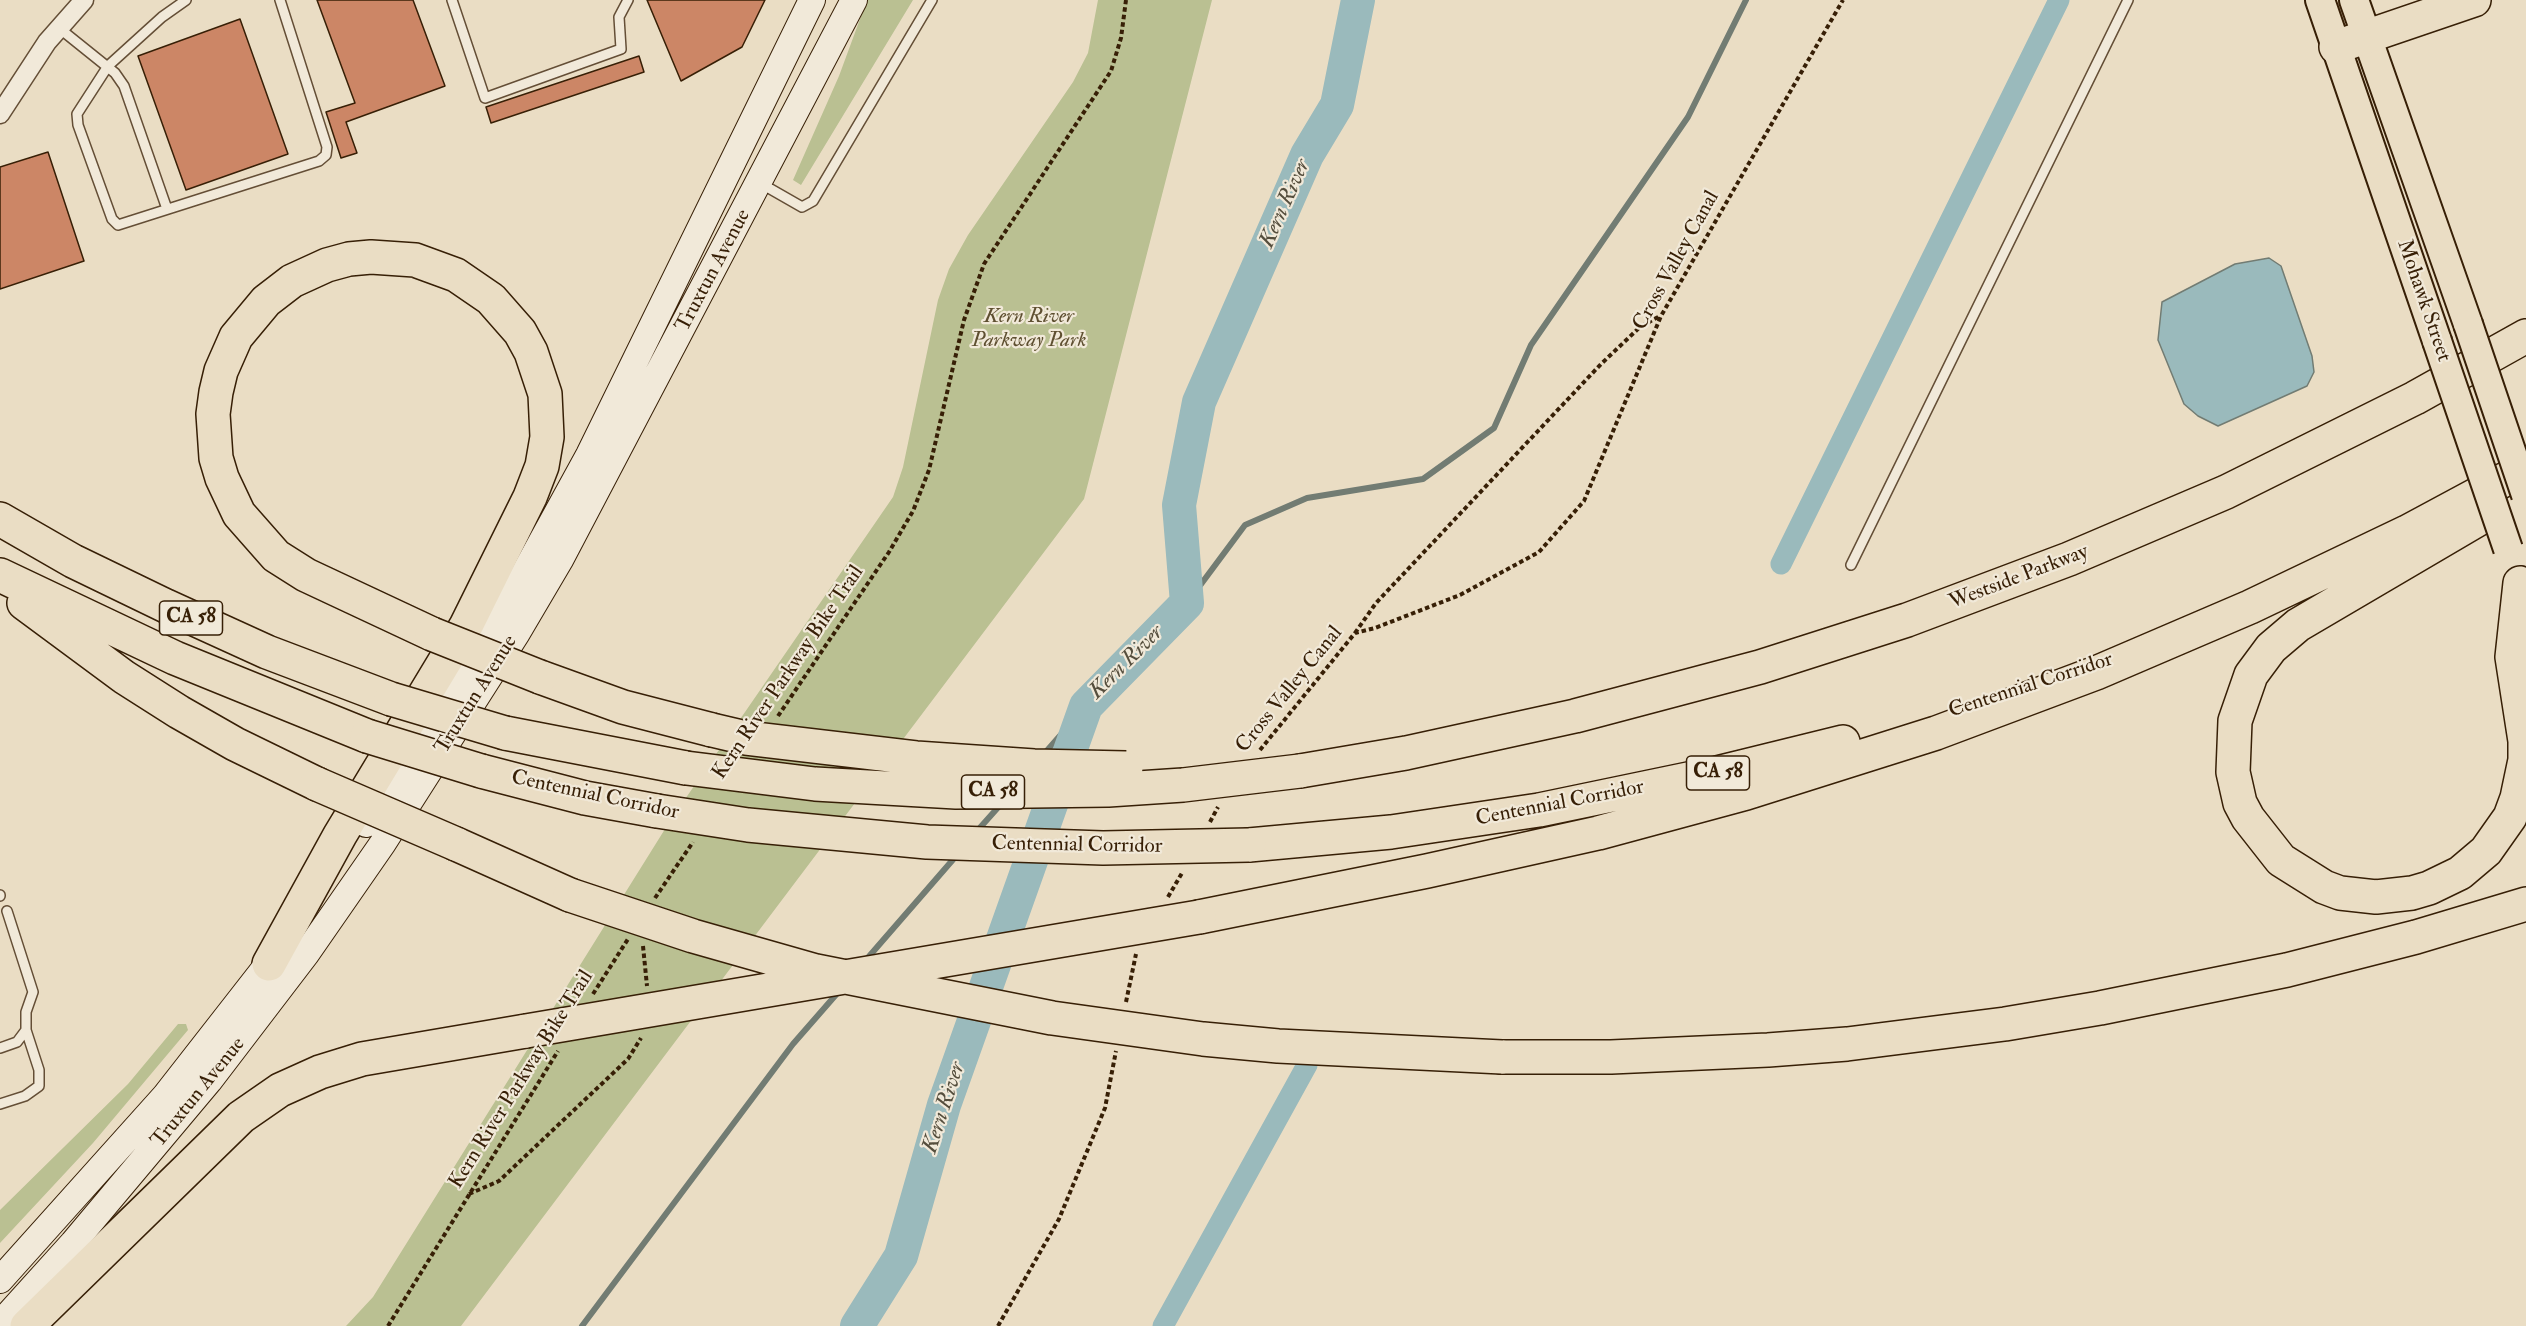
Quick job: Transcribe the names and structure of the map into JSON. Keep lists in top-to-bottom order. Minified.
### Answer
{"streets":{"highway":["Westside Parkway","CA 58","Centennial Corridor"],"main road":["Truxtun Avenue","Mohawk Street"],"path":["Cross Valley Canal","Kern River Parkway Bike Trail"]},"crossings":[["Westside Parkway","Centennial Corridor"]],"water":["Kern River"],"parks":["Kern River Parkway Park"]}
